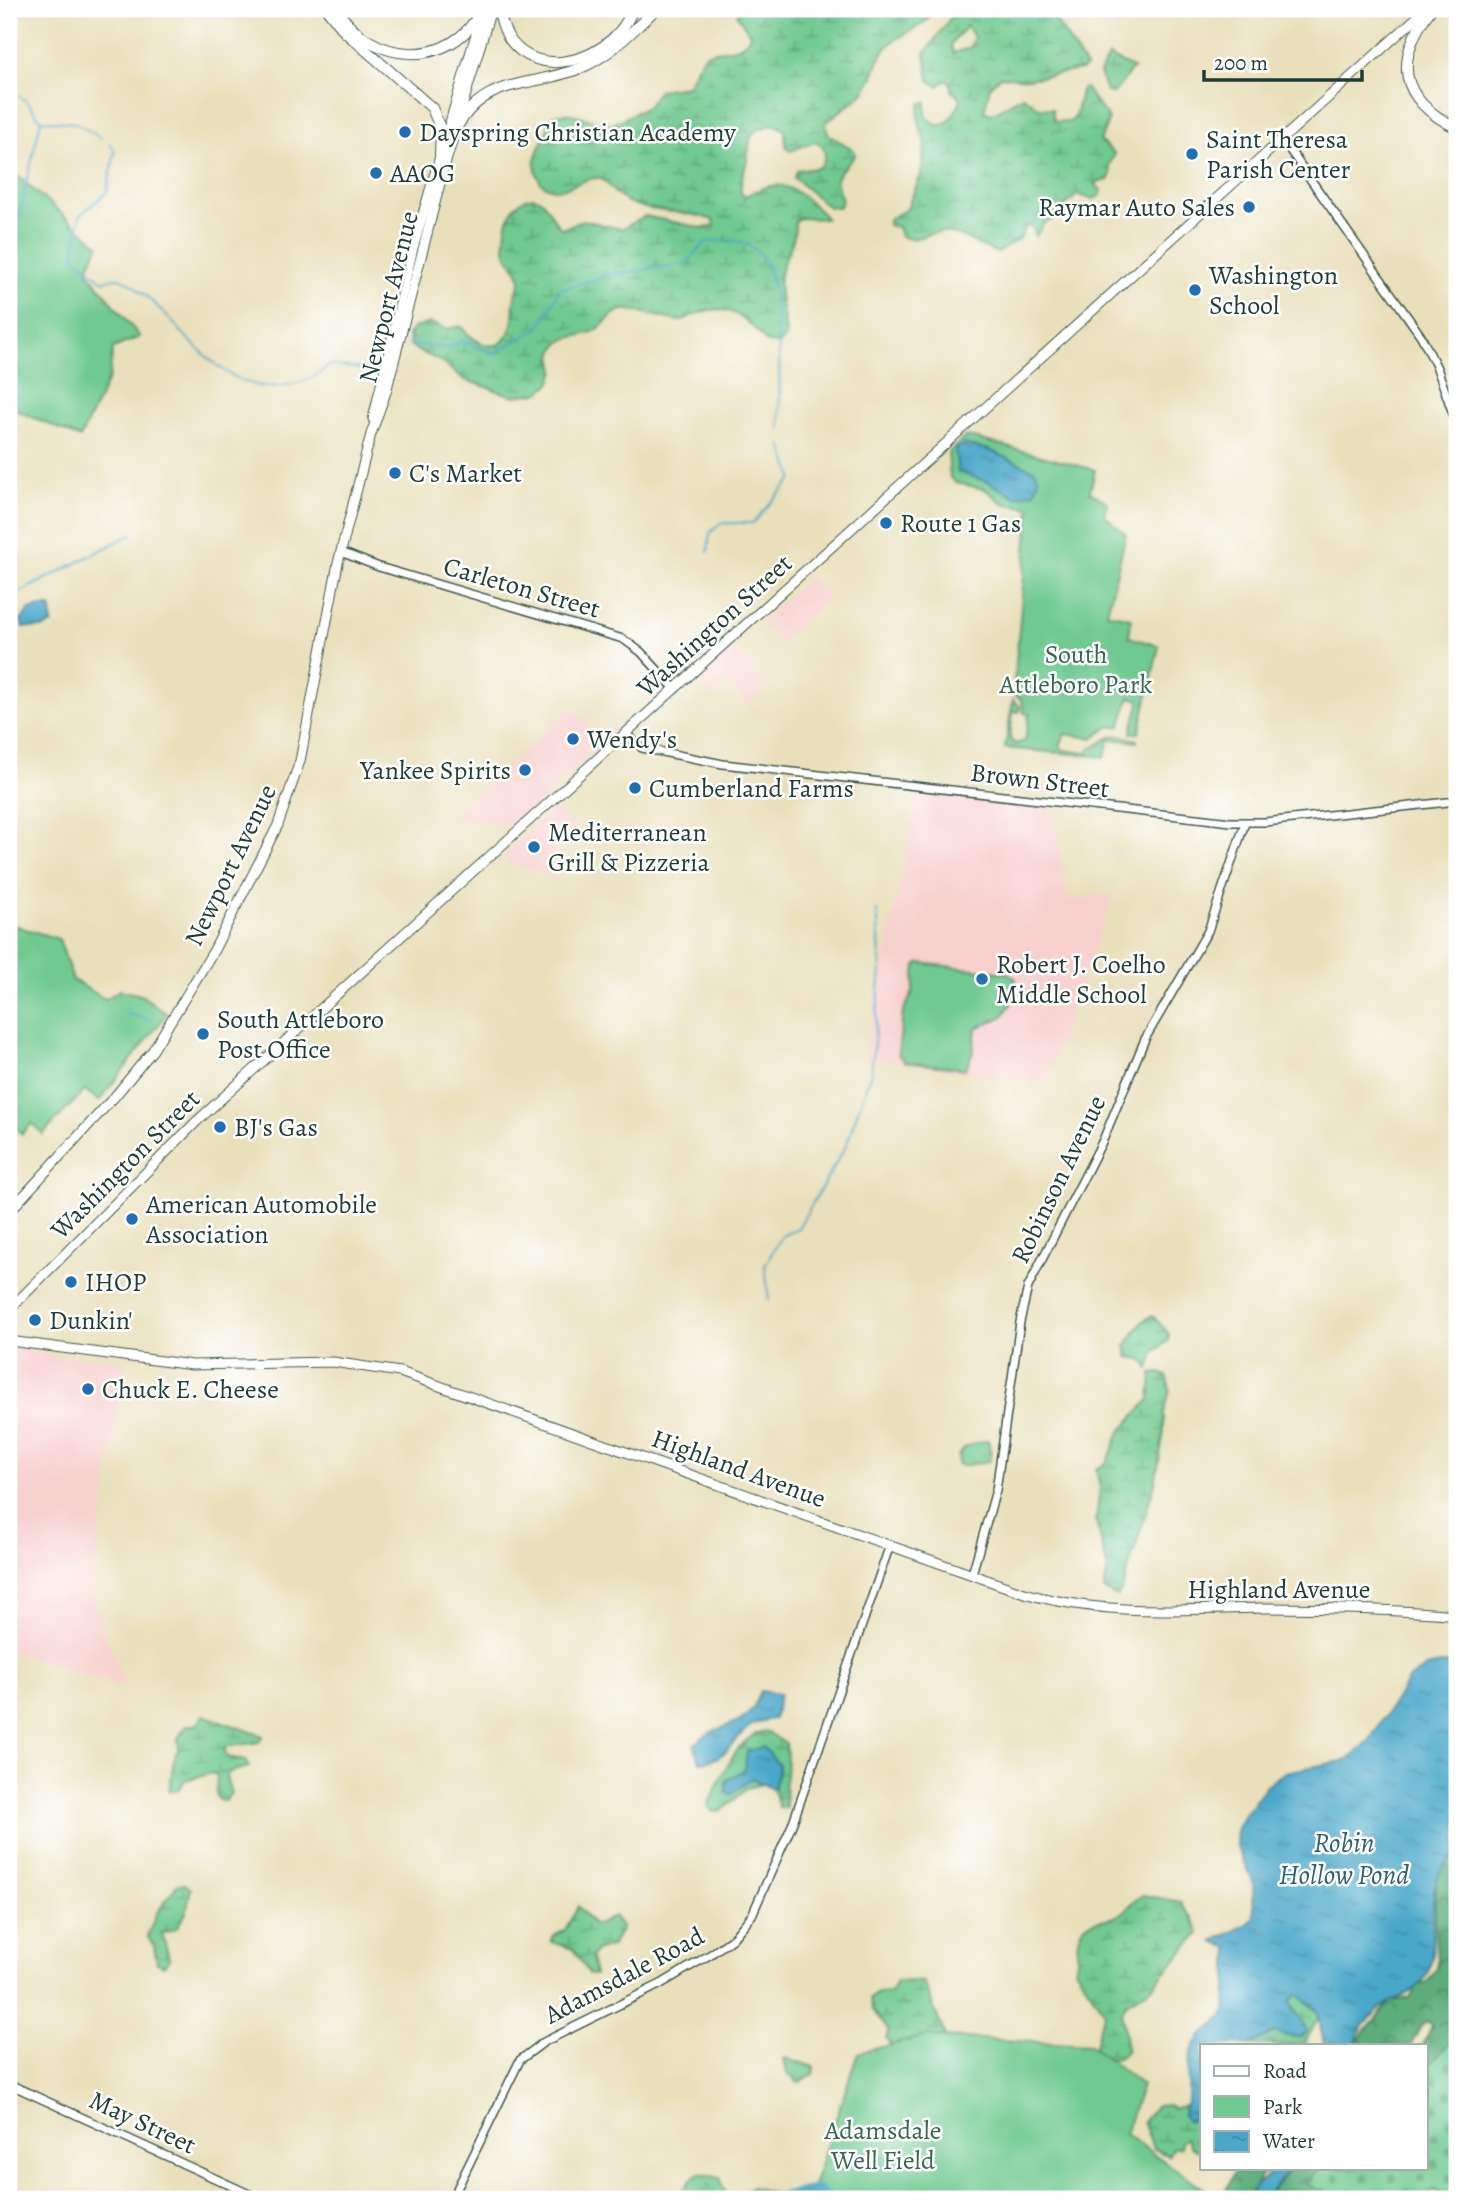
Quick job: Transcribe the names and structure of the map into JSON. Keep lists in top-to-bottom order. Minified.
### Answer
{"streets":{"main road":["Newport Avenue","Washington Street","Highland Avenue"],"street":["Carleton Street","Brown Street","Robinson Avenue","Adamsdale Road","May Street"]},"crossings":[["Newport Avenue","Carleton Street"],["Carleton Street","Washington Street"],["Washington Street","Brown Street"],["Brown Street","Robinson Avenue"],["Robinson Avenue","Highland Avenue"],["Highland Avenue","Adamsdale Road"]],"water":["Robin Hollow Pond"],"parks":["South Attleboro Park","Adamsdale Well Field"],"places":["Dayspring Christian Academy","Saint Theresa Parish Center","AAOG","Raymar Auto Sales","Washington School","C's Market","Route 1 Gas","Wendy's","Yankee Spirits","Cumberland Farms","Mediterranean Grill & Pizzeria","Robert J. Coelho Middle School","South Attleboro Post Office","BJ's Gas","American Automobile Association","IHOP","Dunkin'","Chuck E. Cheese"],"legend":["Road","Park","Water"],"scale_bar":"200 m"}
